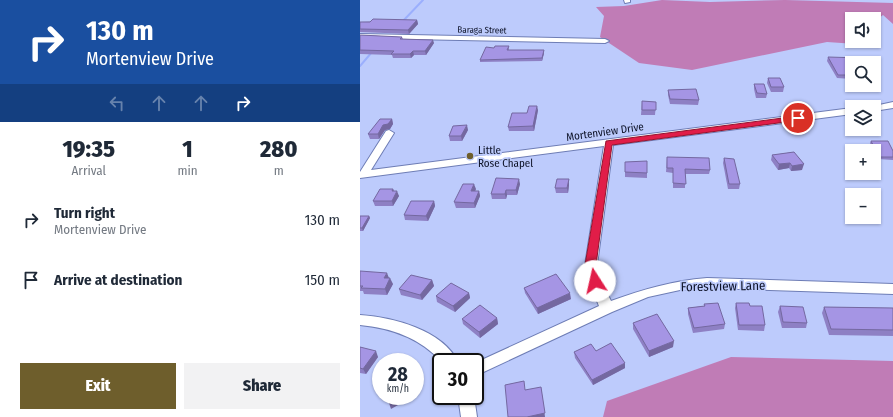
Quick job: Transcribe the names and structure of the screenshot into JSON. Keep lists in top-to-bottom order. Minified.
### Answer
{"streets":{"street":["Baraga Street","Mortenview Drive","Forestview Lane"]},"places":["Little Rose Chapel"],"page":{"turn":["130 m","Mortenview Drive"],"map_buttons":["+","−"],"eta":["19:35","Arrival","1","min","280","m"],"list":[{"name":"Turn right","note":"Mortenview Drive","value":"130 m"},{"name":"Arrive at destination","value":"150 m"}],"speed":"28 km/h","limit":"30","buttons":["Exit","Share"]}}
